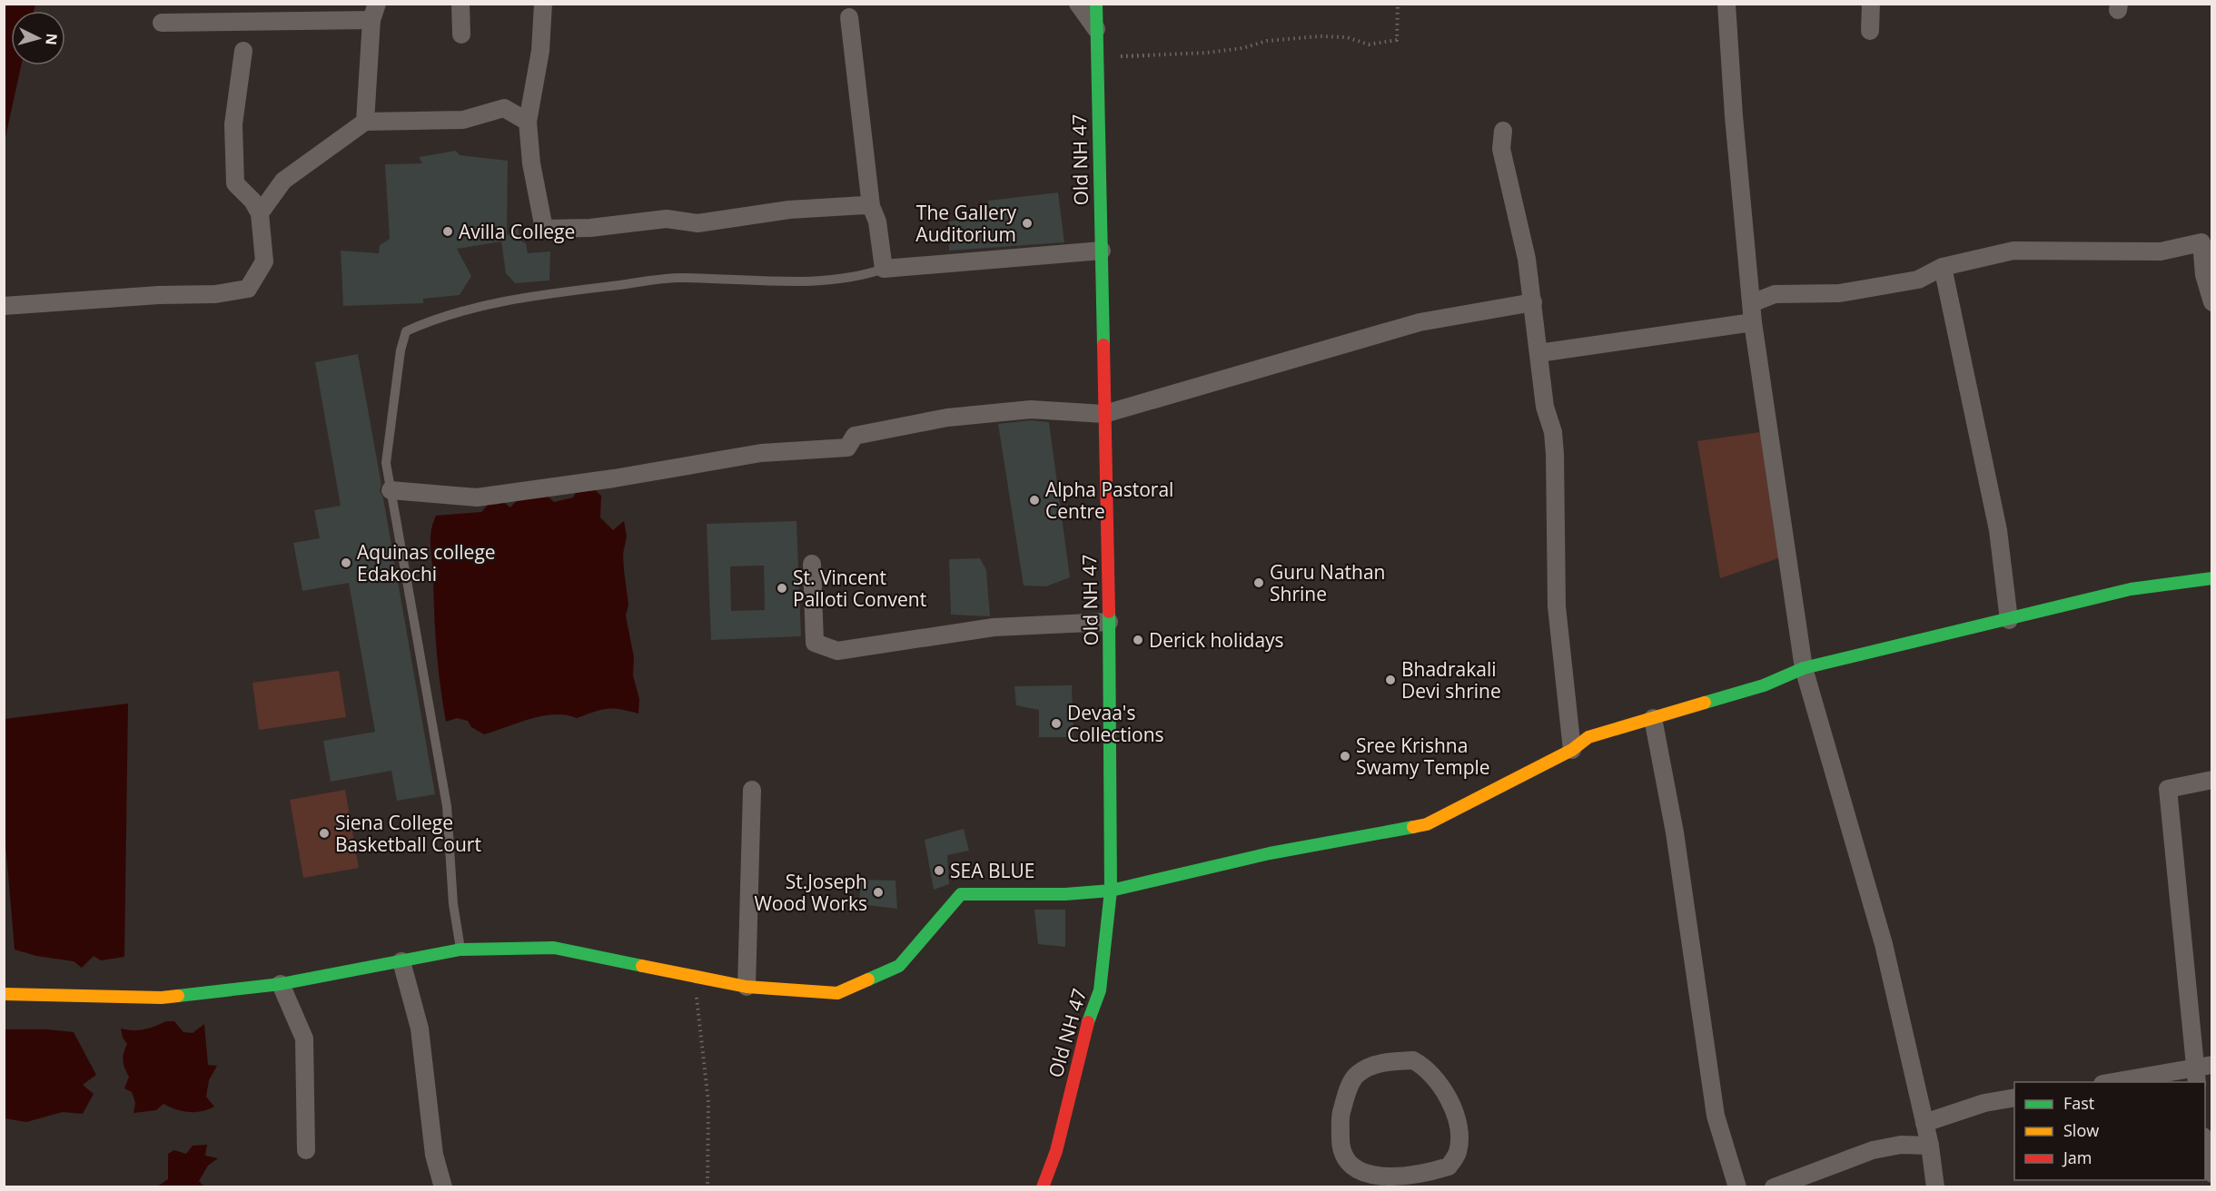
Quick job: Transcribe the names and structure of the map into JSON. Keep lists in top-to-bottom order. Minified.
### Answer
{"streets":{"street":["Old NH 47"]},"places":["The Gallery Auditorium","Avilla College","Alpha Pastoral Centre","Aquinas college Edakochi","Guru Nathan Shrine","St. Vincent Palloti Convent","Derick holidays","Bhadrakali Devi shrine","Devaa's Collections","Sree Krishna Swamy Temple","Siena College Basketball Court","SEA BLUE","St.Joseph Wood Works"],"legend":["Fast","Slow","Jam"],"north":"right"}
